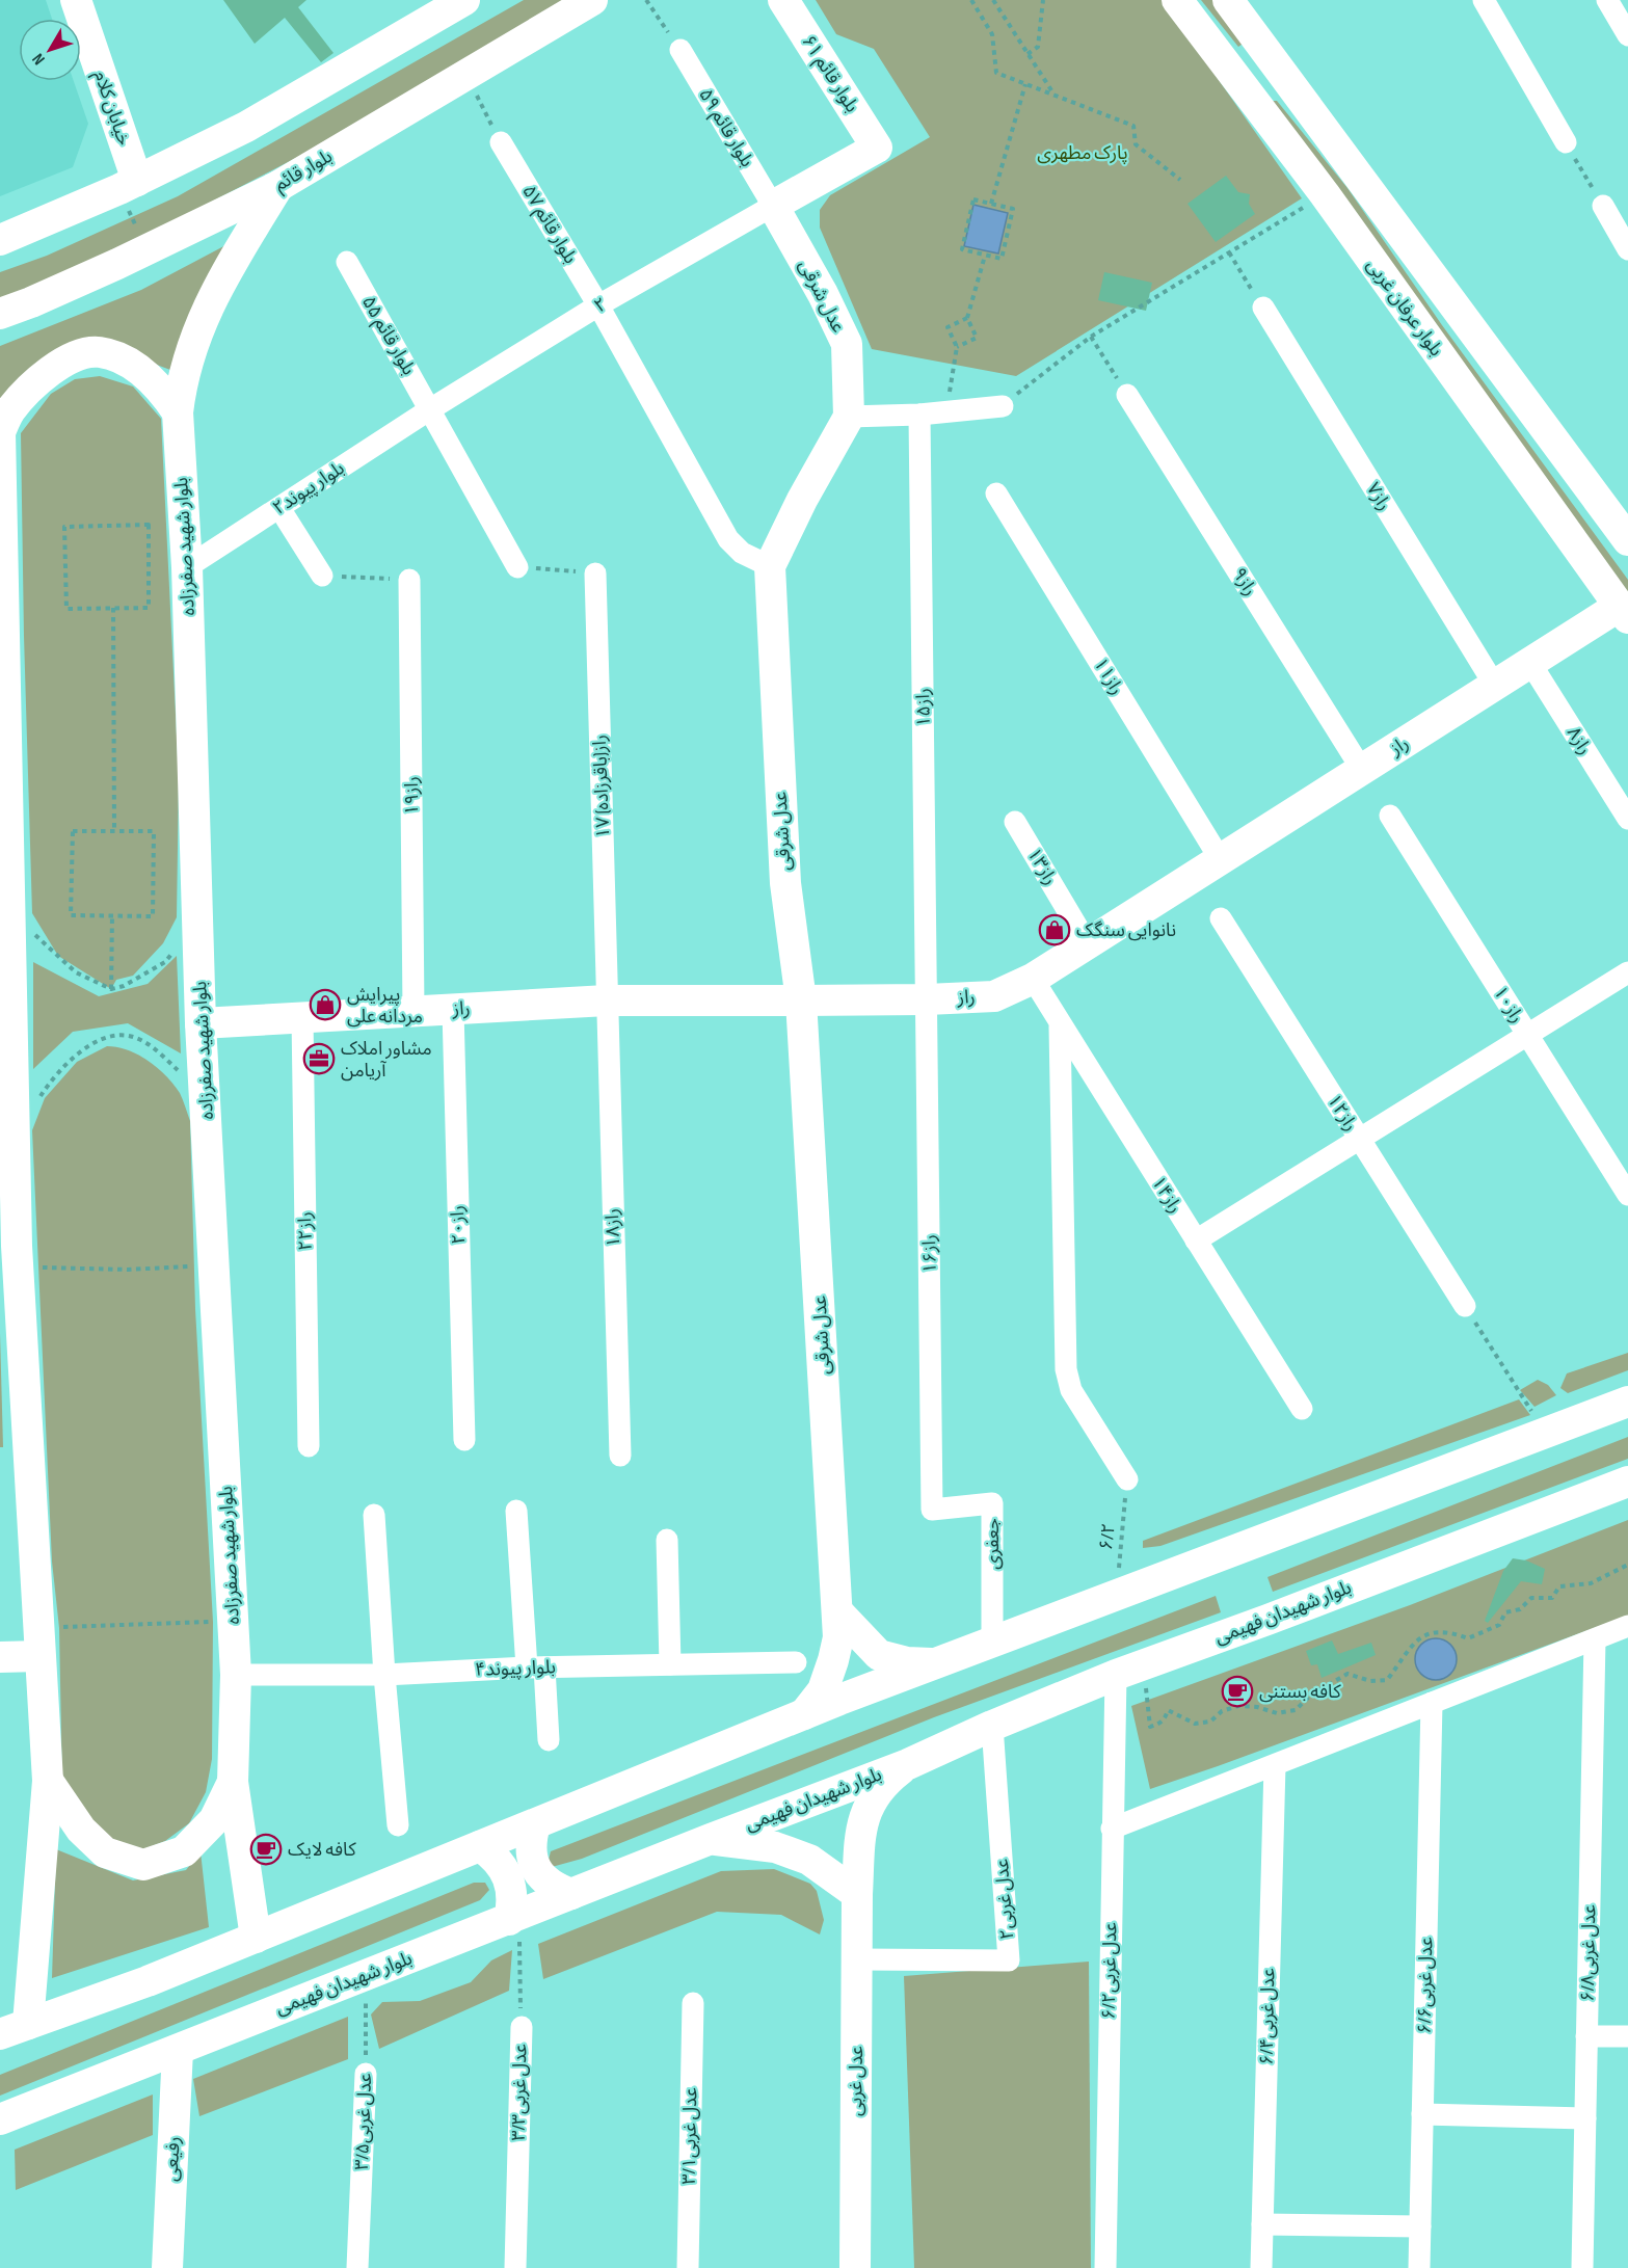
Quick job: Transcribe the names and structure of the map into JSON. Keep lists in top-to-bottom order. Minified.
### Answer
{"streets":{"street":["بلوار قائم ۶۱","خیابان کلام","بلوار قائم ۵۹","بلوار قائم","بلوار قائم ۵۷","عدل شرقی","۲","بلوار عرفان غربی","بلوار قائم ۵۵","بلوار پیوند۲","راز۷","بلوار شهید صفرزاده","راز۹","راز۱۱","راز۱۵","راز۸","راز","۱۷ راز(باقرزاده)","راز۱۹","راز۱۳","راز۱۰","راز۱۲","راز۱۴","راز۲۰","راز۱۸","راز۲۲","راز۱۶","جعفری","بلوار شهیدان فهیمی","بلوار پیوند۴","عدل غربی۲","۶/۸عدل غربی","۶/۲عدل غربی","۶/۶عدل غربی","۶/۴عدل غربی","عدل غربی","عدل غربی۳/۳","عدل غربی۳/۵","عدل غربی۳/۱","رفیعی"],"path":["۶/۲"]},"crossings":[["بلوار قائم ۶۱","بلوار قائم ۵۹"],["بلوار قائم ۶۱","عدل شرقی"],["بلوار قائم ۶۱","۲"],["بلوار قائم ۵۹","عدل شرقی"],["بلوار قائم ۵۹","۲"],["بلوار قائم","بلوار شهید صفرزاده"],["بلوار قائم ۵۷","عدل شرقی"],["بلوار قائم ۵۷","۲"],["عدل شرقی","۲"],["عدل شرقی","راز"],["۲","بلوار قائم ۵۵"],["۲","بلوار پیوند۲"],["بلوار عرفان غربی","راز"],["بلوار قائم ۵۵","بلوار پیوند۲"],["بلوار پیوند۲","بلوار شهید صفرزاده"],["راز۷","راز"],["بلوار شهید صفرزاده","راز"],["بلوار شهید صفرزاده","بلوار پیوند۴"],["راز۹","راز"],["راز۱۱","راز"],["راز۱۵","راز"],["راز۱۵","راز۱۶"],["راز۸","راز"],["راز","۱۷ راز(باقرزاده)"],["راز","راز۱۹"],["راز","راز۱۳"],["راز","راز۱۴"],["راز","راز۲۰"],["راز","راز۱۸"],["راز","راز۲۲"],["راز","راز۱۶"],["۱۷ راز(باقرزاده)","راز۱۸"],["راز۱۶","جعفری"],["بلوار شهیدان فهیمی","عدل غربی۲"],["بلوار شهیدان فهیمی","۶/۲عدل غربی"],["بلوار شهیدان فهیمی","عدل غربی"],["بلوار شهیدان فهیمی","عدل غربی۳/۳"],["بلوار شهیدان فهیمی","عدل غربی۳/۵"],["بلوار شهیدان فهیمی","رفیعی"],["عدل غربی۲","عدل غربی"]],"parks":["پارک مطهری"],"places":{"shop":["نانوایی سنگک","پیرایش مردانه علی"],"office":["مشاور املاک آریامن"],"cafe":["کافه بستنی","کافه لایک"]},"north":"bottom left"}
